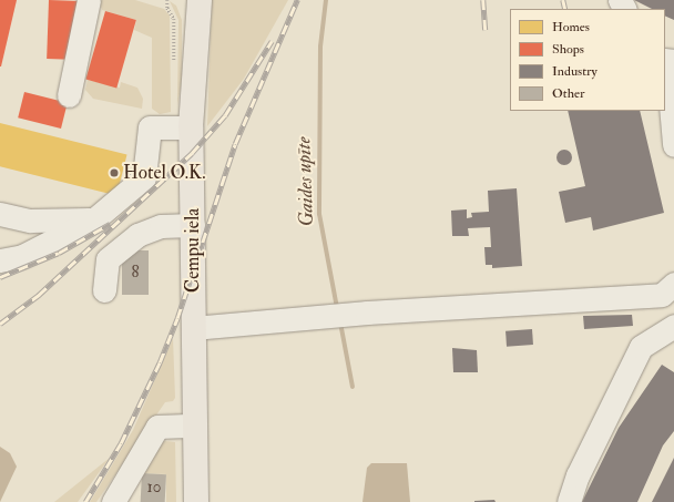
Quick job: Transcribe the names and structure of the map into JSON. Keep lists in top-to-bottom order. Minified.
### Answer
{"streets":{"main road":["Cempu iela"]},"water":["Gaides upīte"],"places":["Hotel O.K."],"house_numbers":["8","10"],"legend":["Homes","Shops","Industry","Other"]}
